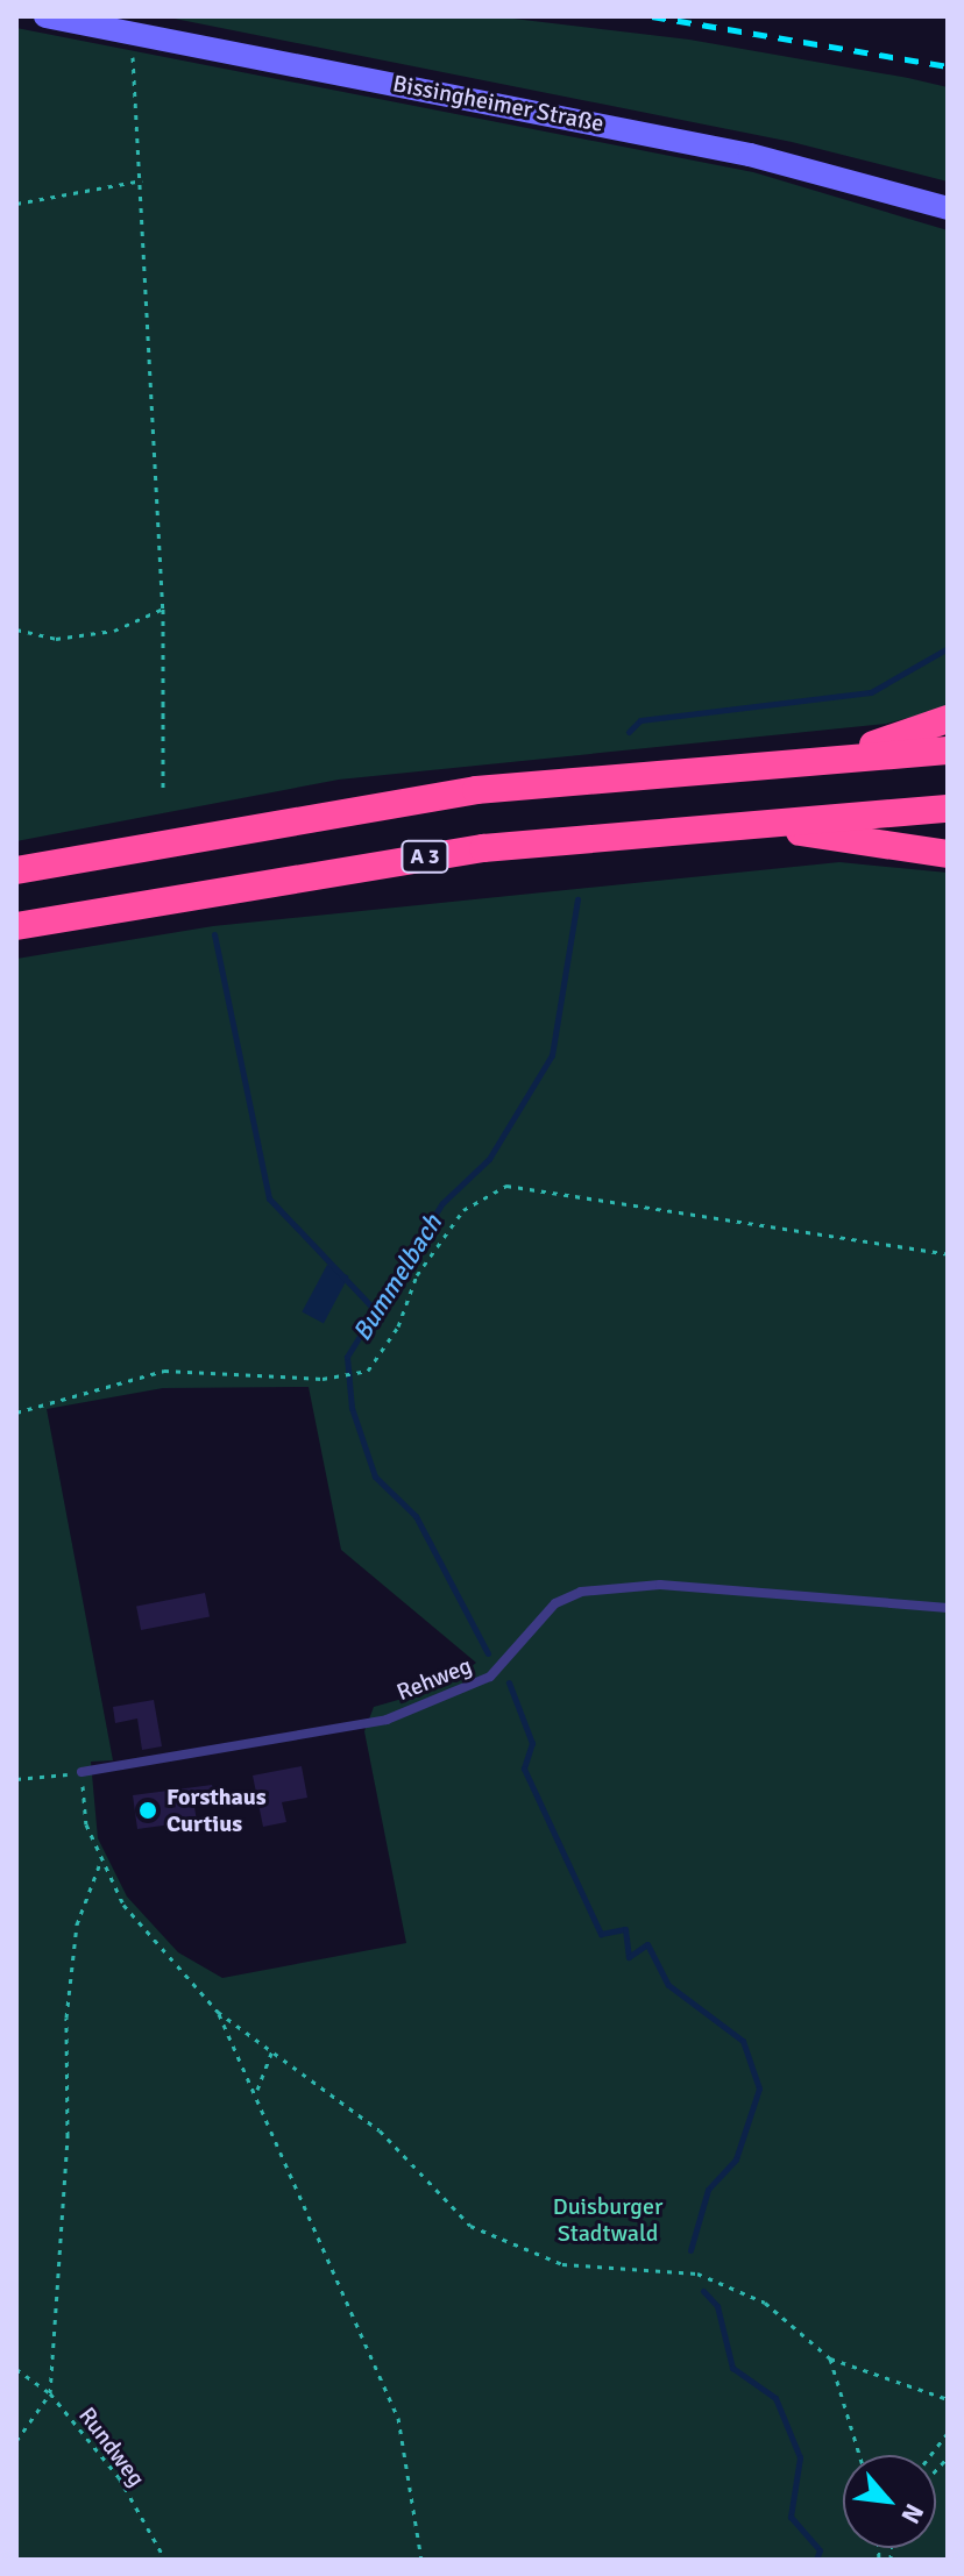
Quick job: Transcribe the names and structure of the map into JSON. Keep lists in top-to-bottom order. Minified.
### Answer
{"streets":{"highway":["A 3"],"main road":["Bissingheimer Straße"],"lane":["Rehweg"],"path":["Rundweg"]},"water":["Bummelbach"],"parks":["Duisburger Stadtwald"],"places":["Forsthaus Curtius"],"north":"bottom right"}
